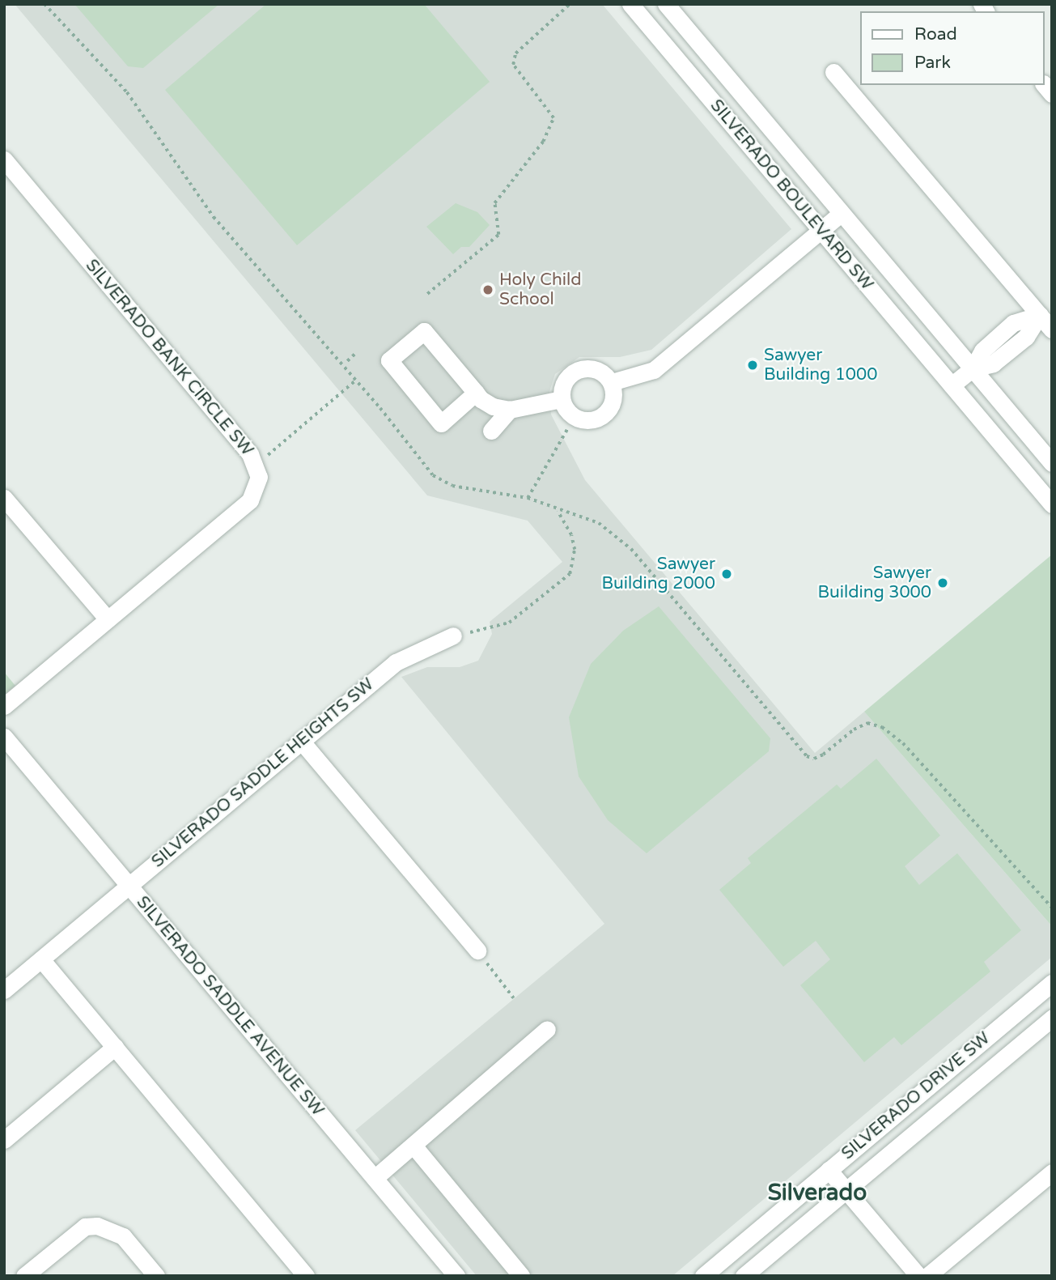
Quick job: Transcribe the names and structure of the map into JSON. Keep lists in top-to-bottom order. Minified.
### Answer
{"streets":{"street":["SILVERADO BOULEVARD SW","SILVERADO BANK CIRCLE SW","SILVERADO SADDLE HEIGHTS SW","SILVERADO SADDLE AVENUE SW","SILVERADO DRIVE SW"]},"crossings":[["SILVERADO SADDLE HEIGHTS SW","SILVERADO SADDLE AVENUE SW"]],"districts":["Silverado"],"places":["Holy Child School","Sawyer Building 1000","Sawyer Building 2000","Sawyer Building 3000"],"legend":["Road","Park"]}
